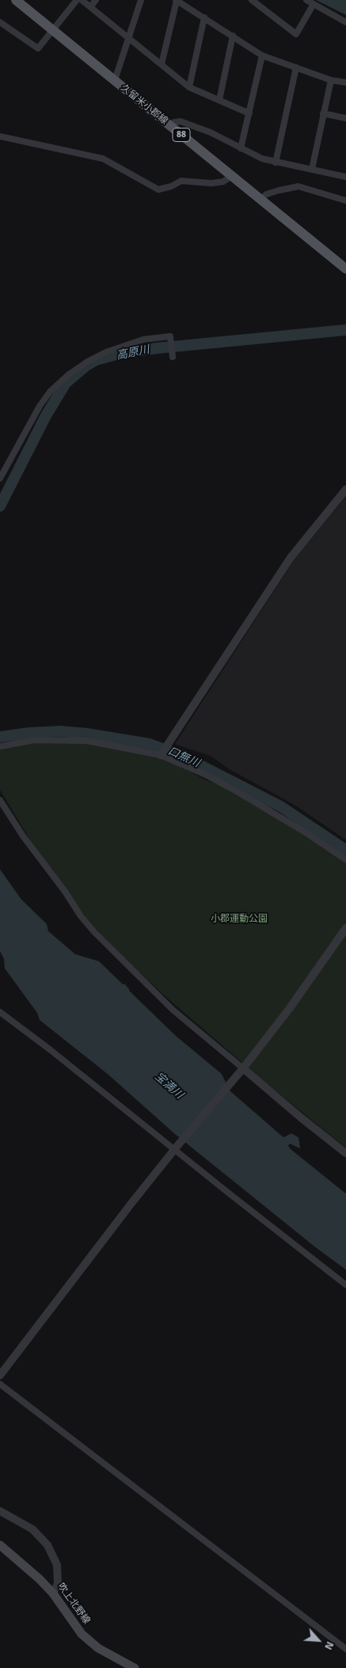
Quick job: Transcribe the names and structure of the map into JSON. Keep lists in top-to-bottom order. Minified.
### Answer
{"streets":{"main road":["久留米小郡線","88","吹上北野線"]},"water":["高原川","口無川","宝満川"],"parks":["小郡運動公園"],"north":"bottom right"}
